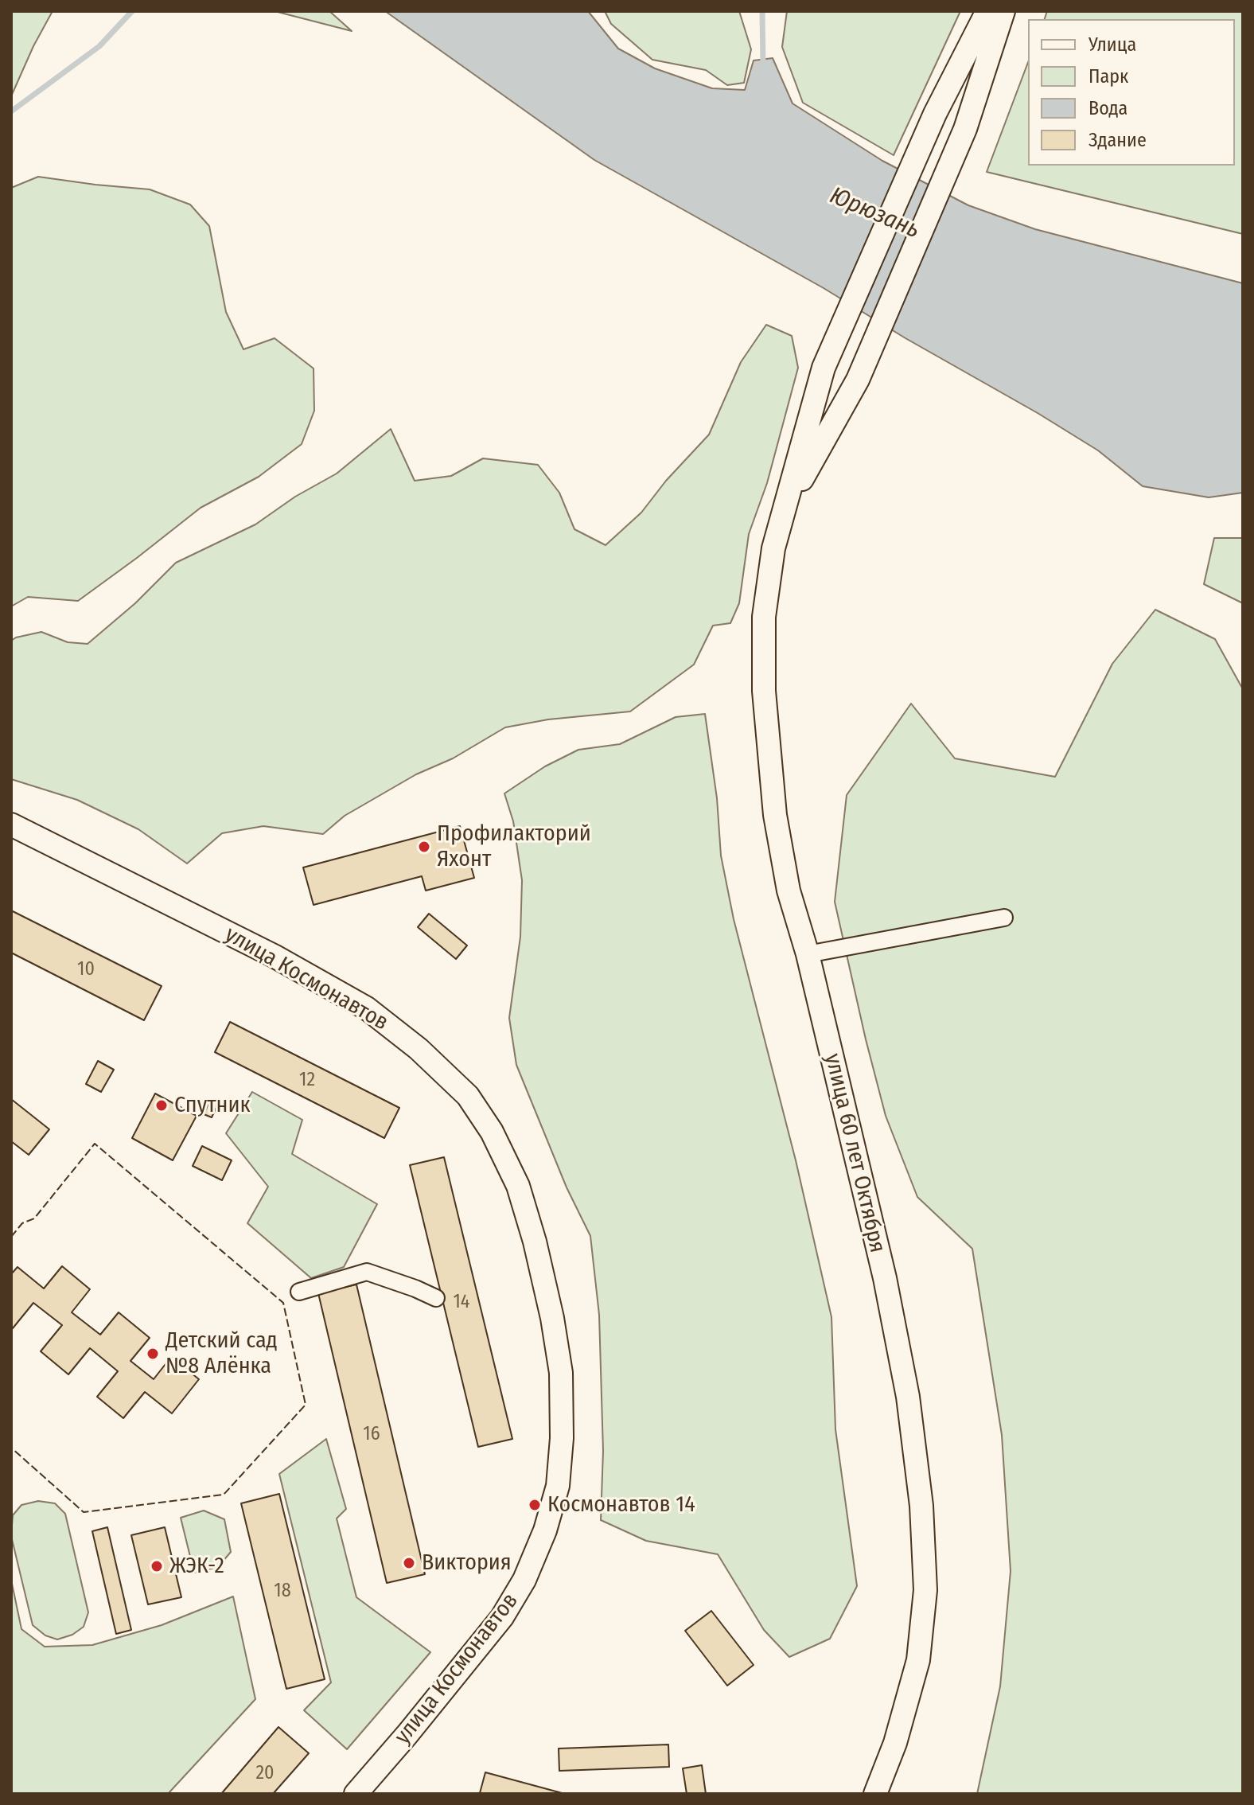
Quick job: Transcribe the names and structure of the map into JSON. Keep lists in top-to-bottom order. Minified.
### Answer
{"streets":{"main road":["улица Космонавтов","улица 60 лет Октября"]},"water":["Юрюзань"],"places":["Профилакторий Яхонт","Спутник","Детский сад №8 Алёнка","Космонавтов 14","Виктория","ЖЭК-2"],"house_numbers":["10","12","14","16","18","20"],"legend":["Улица","Парк","Вода","Здание"]}
